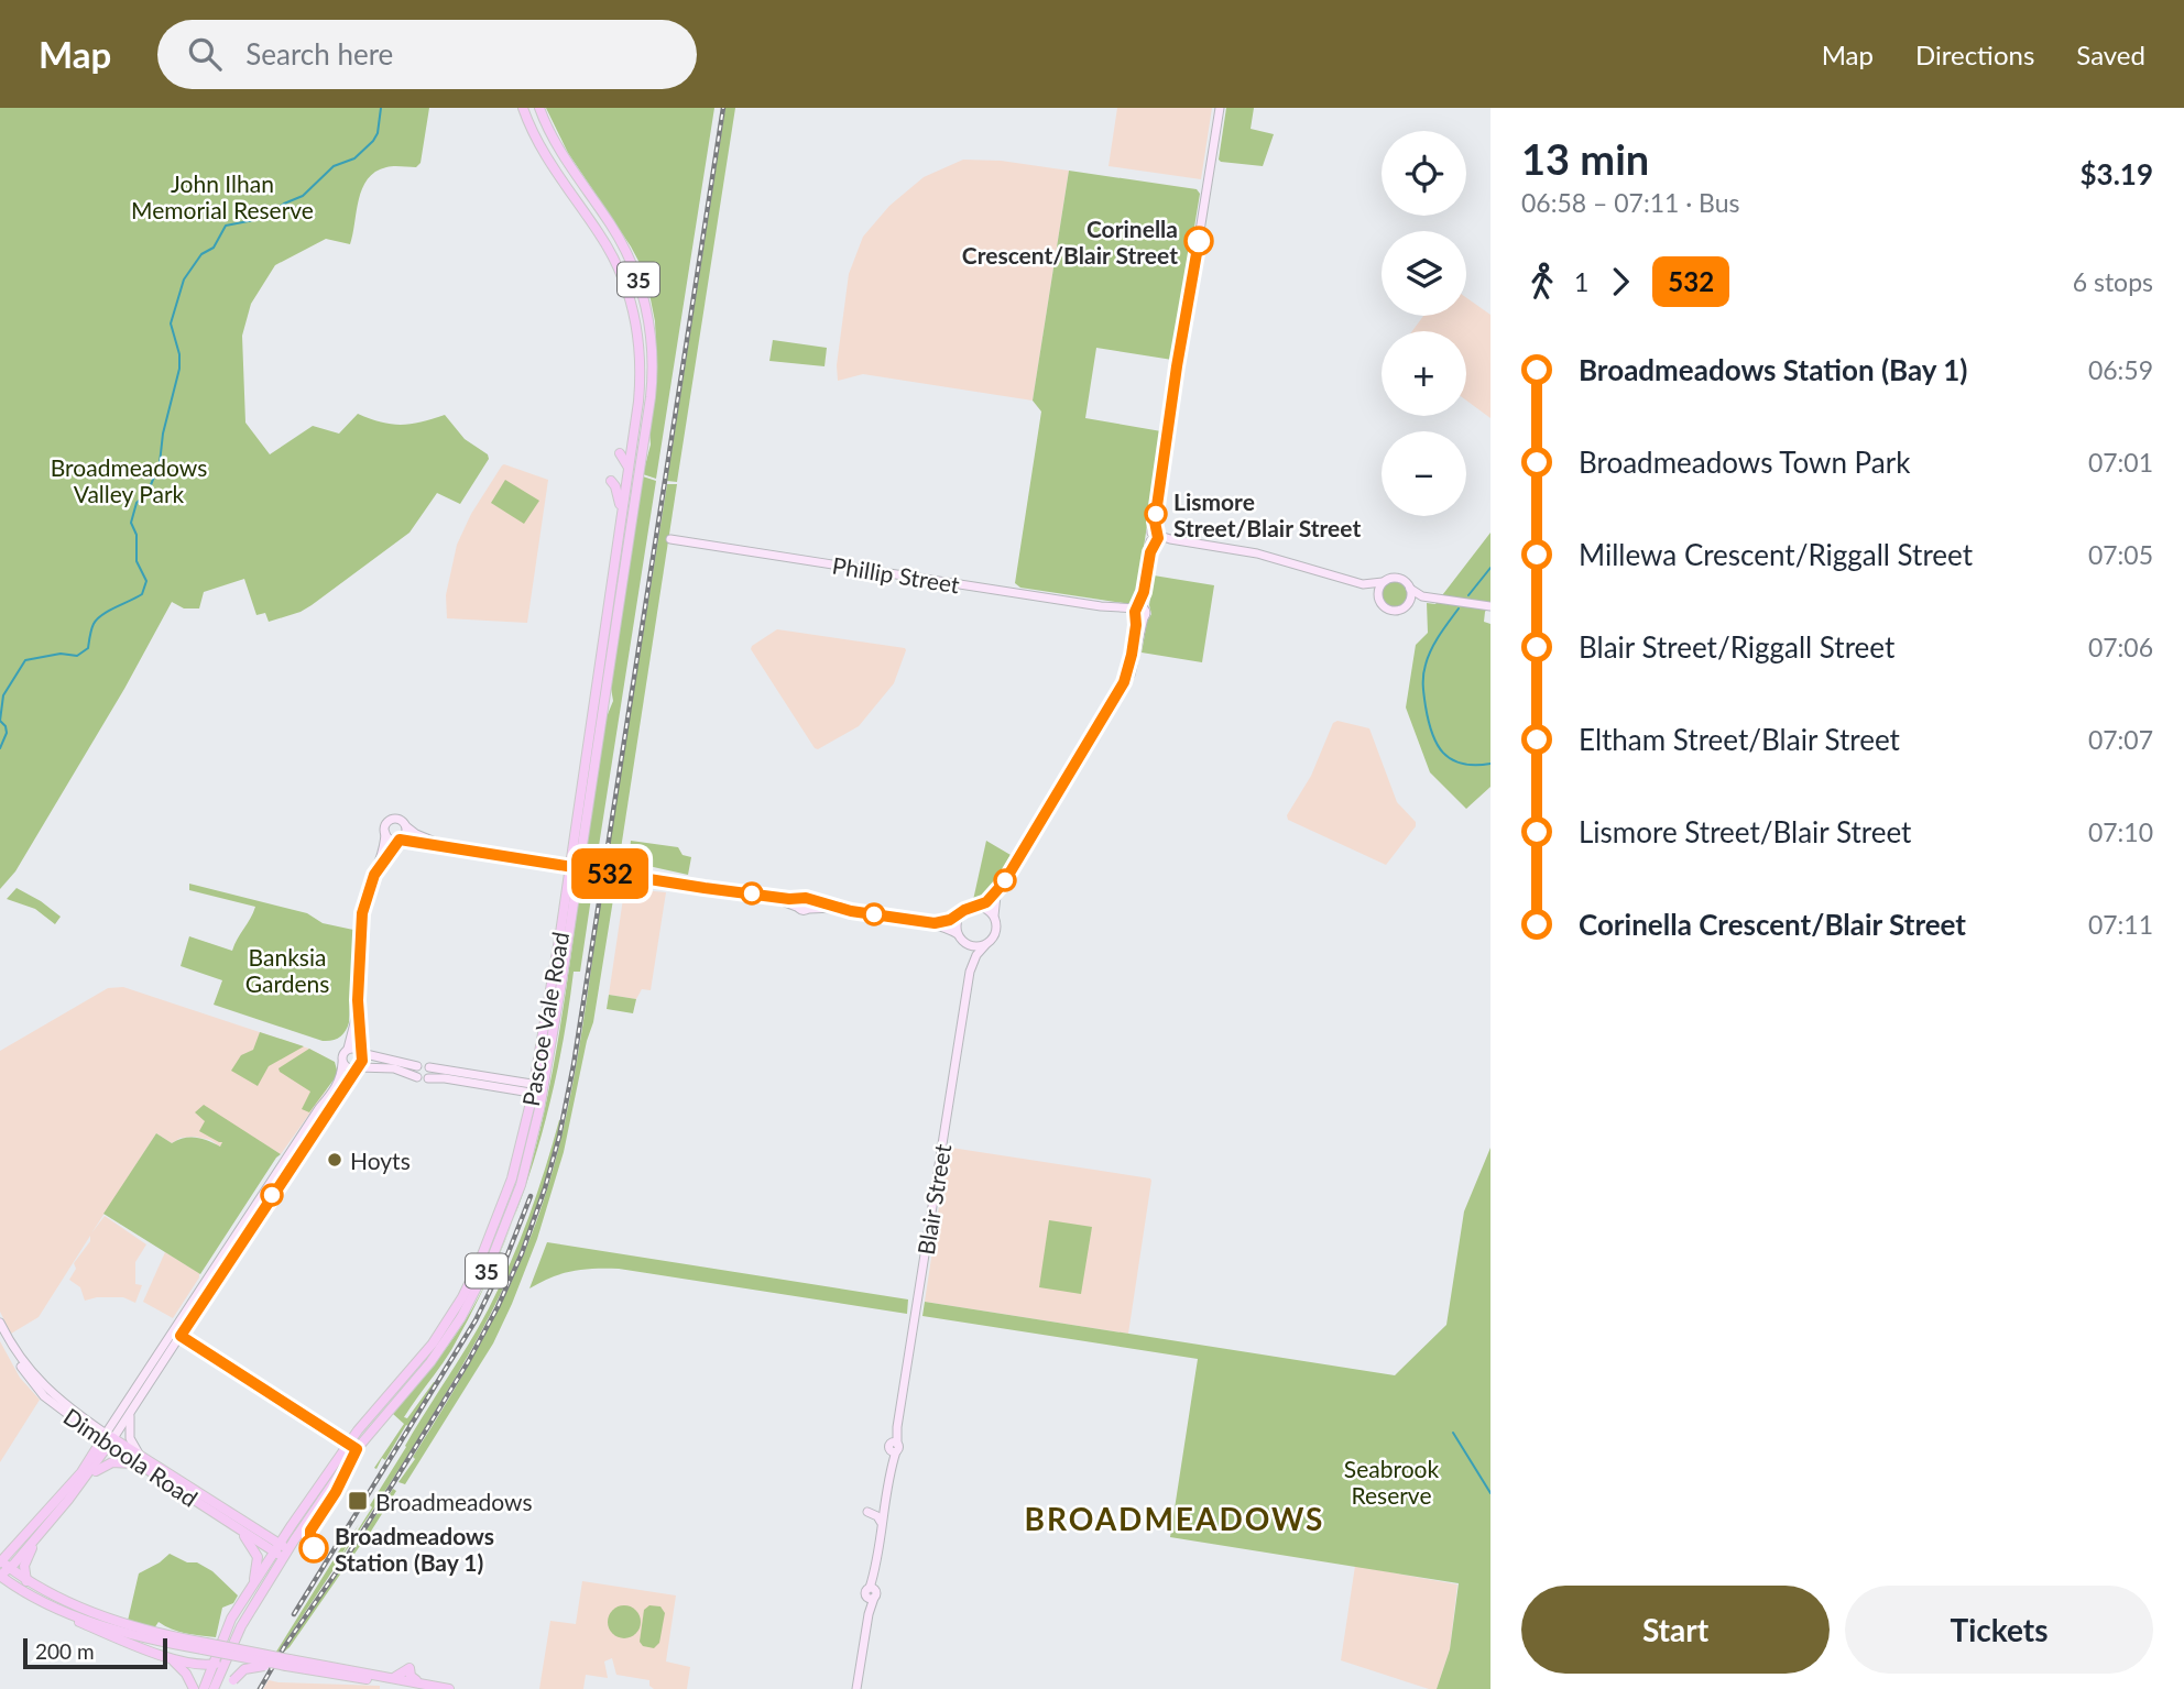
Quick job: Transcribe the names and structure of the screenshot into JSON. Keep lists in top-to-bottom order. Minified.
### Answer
{"streets":{"main road":["35","Pascoe Vale Road","Dimboola Road"],"street":["Phillip Street","Blair Street"]},"crossings":[["Pascoe Vale Road","Dimboola Road"]],"districts":["BROADMEADOWS"],"parks":["John Ilhan Memorial Reserve","Broadmeadows Valley Park","Banksia Gardens","Seabrook Reserve"],"places":{"other":["Corinella Crescent/Blair Street","Lismore Street/Blair Street","Hoyts","Broadmeadows Station (Bay 1)"],"transit":["Broadmeadows"]},"lines":["bus line 532"],"scale_bar":"200 m","page":{"header":"Map","search":"Search here","nav":["Map","Directions","Saved"],"on_map":"532","heading":["13 min","06:58 – 07:11 · Bus","$3.19"],"map_buttons":["+","−"],"legs":["1","532","6 stops"],"list":[{"name":"Broadmeadows Station (Bay 1)","value":"06:59"},{"name":"Broadmeadows Town Park","value":"07:01"},{"name":"Millewa Crescent/Riggall Street","value":"07:05"},{"name":"Blair Street/Riggall Street","value":"07:06"},{"name":"Eltham Street/Blair Street","value":"07:07"},{"name":"Lismore Street/Blair Street","value":"07:10"},{"name":"Corinella Crescent/Blair Street","value":"07:11"}],"buttons":["Start","Tickets"],"scale":"200 m"}}
